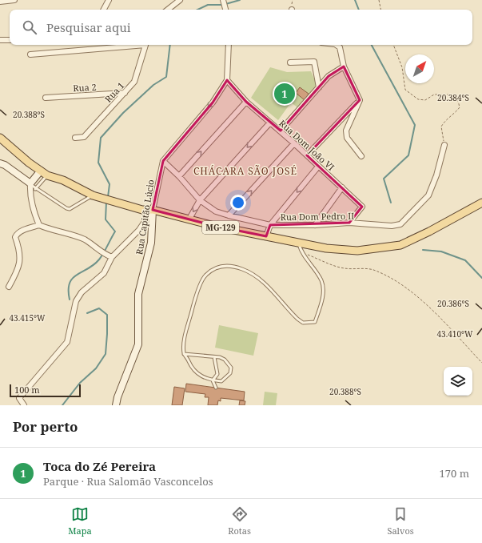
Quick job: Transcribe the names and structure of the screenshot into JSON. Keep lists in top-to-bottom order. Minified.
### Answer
{"streets":{"main road":["MG-129"],"street":["Rua 2","Rua 1","Rua Dom João VI","Rua Dom Pedro II","Rua Capitão Lúcio"]},"crossings":[["Rua 2","Rua 1"],["Rua Dom João VI","Rua Dom Pedro II"],["Rua Dom Pedro II","Rua Capitão Lúcio"],["Rua Capitão Lúcio","MG-129"]],"districts":["CHÁCARA SÃO JOSÉ"],"scale_bar":"100 m","north":"top right","page":{"search":"Pesquisar aqui","pins":"1","scale":"100 m","heading":"Por perto","list":[{"mark":"1","name":"Toca do Zé Pereira","note":"Parque · Rua Salomão Vasconcelos","value":"170 m"}],"nav":["Mapa","Rotas","Salvos"]},"coordinates":["20.384°S","20.388°S","20.386°S","43.415°W","43.410°W"]}
